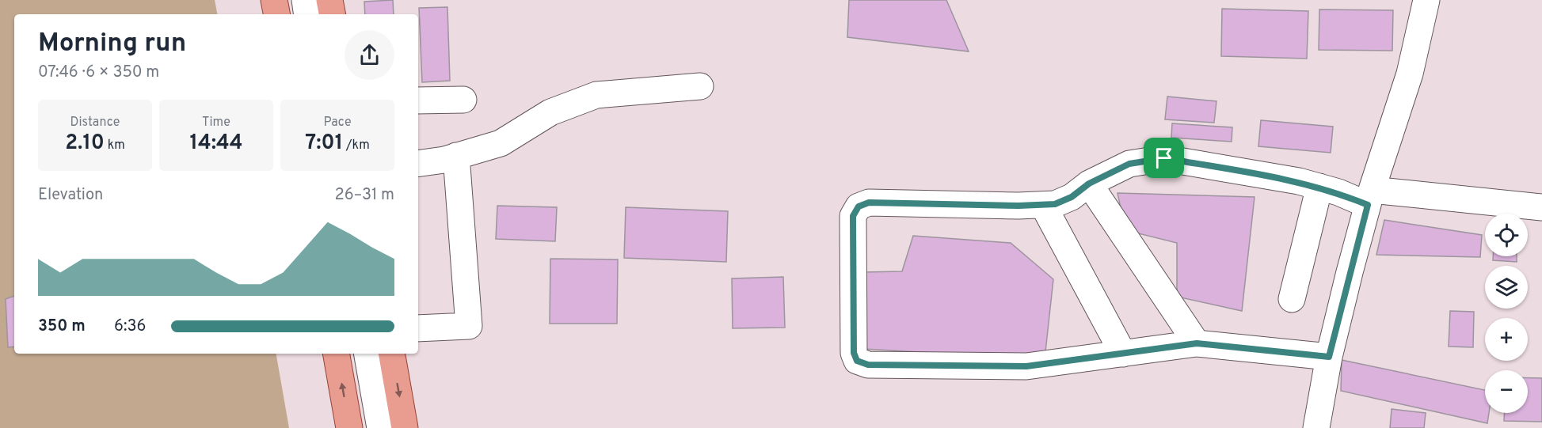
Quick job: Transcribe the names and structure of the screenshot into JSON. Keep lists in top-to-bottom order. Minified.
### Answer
{"page":{"heading":["Morning run","07:46 · 6 × 350 m"],"stats":[["Distance","2.10 km"],["Time","14:44"],["Pace","7:01 /km"]],"chart":["Elevation","26–31 m"],"map_buttons":["+","−"],"list":[{"name":"350 m","note":"6:36"}]}}
